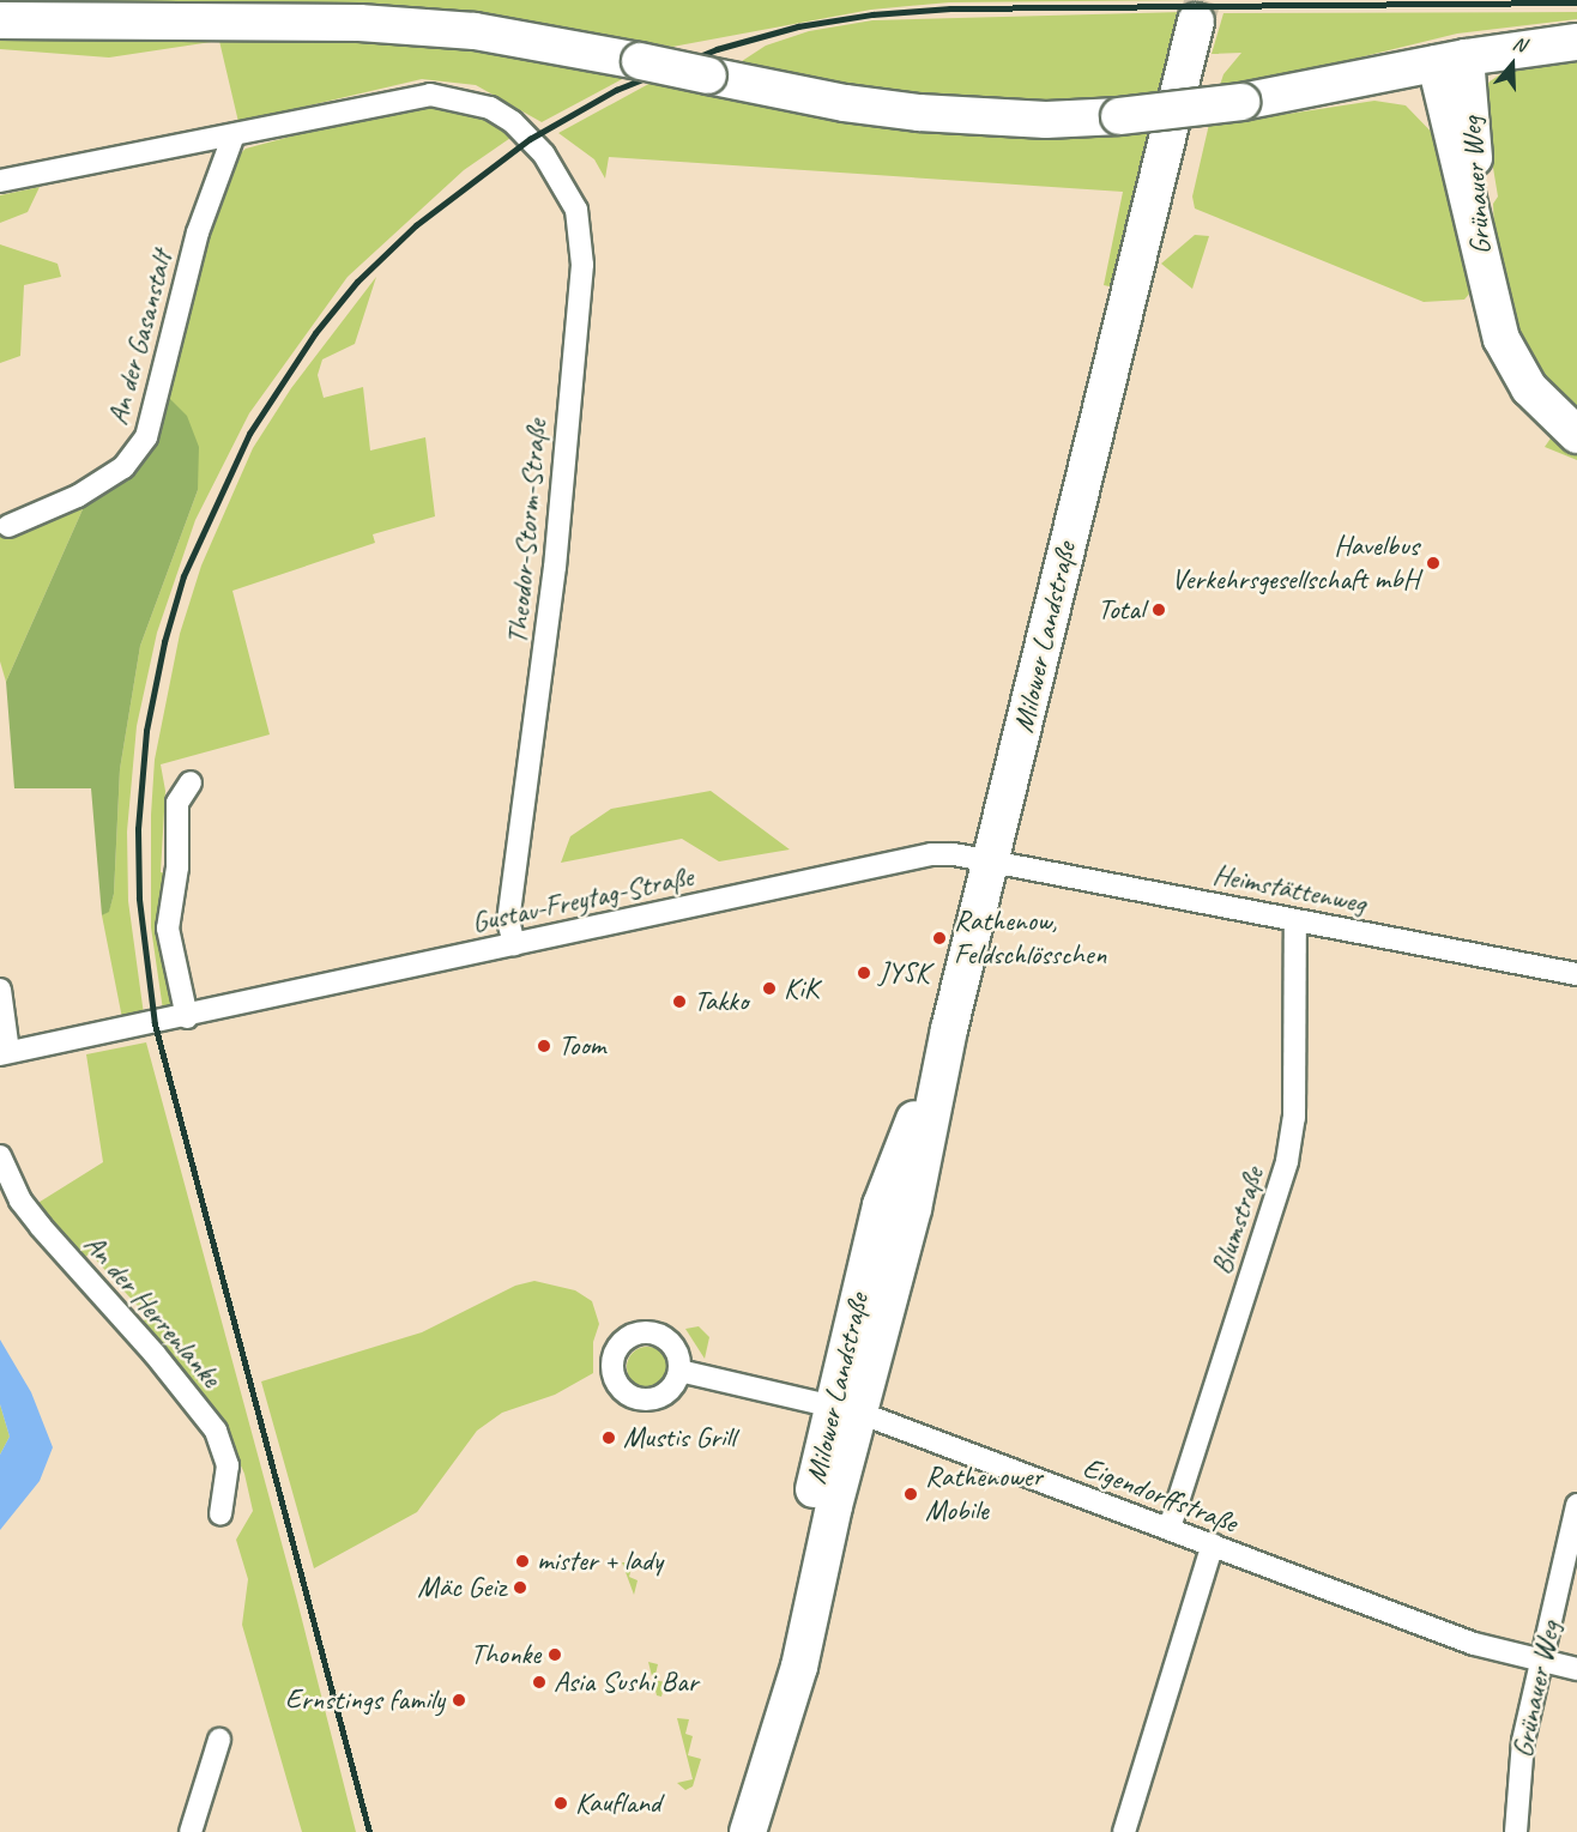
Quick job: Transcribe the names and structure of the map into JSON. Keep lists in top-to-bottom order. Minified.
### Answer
{"streets":{"main road":["Grünauer Weg","Milower Landstraße"],"street":["An der Gasanstalt","Theodor-Storm-Straße","Heimstättenweg","Gustav-Freytag-Straße","Blumstraße","An der Herrenlanke","Eigendorffstraße"]},"crossings":[["Grünauer Weg","Eigendorffstraße"],["An der Gasanstalt","Theodor-Storm-Straße"],["Theodor-Storm-Straße","Gustav-Freytag-Straße"],["Milower Landstraße","Heimstättenweg"],["Milower Landstraße","Gustav-Freytag-Straße"],["Milower Landstraße","Eigendorffstraße"],["Heimstättenweg","Gustav-Freytag-Straße"],["Heimstättenweg","Blumstraße"],["Blumstraße","Eigendorffstraße"]],"places":["Havelbus Verkehrsgesellschaft mbH","Total","Rathenow, Feldschlösschen","JYSK","KiK","Takko","Toom","Mustis Grill","Rathenower Mobile","mister + lady","Mäc Geiz","Thonke","Asia Sushi Bar","Ernstings family","Kaufland"],"north":"top"}
